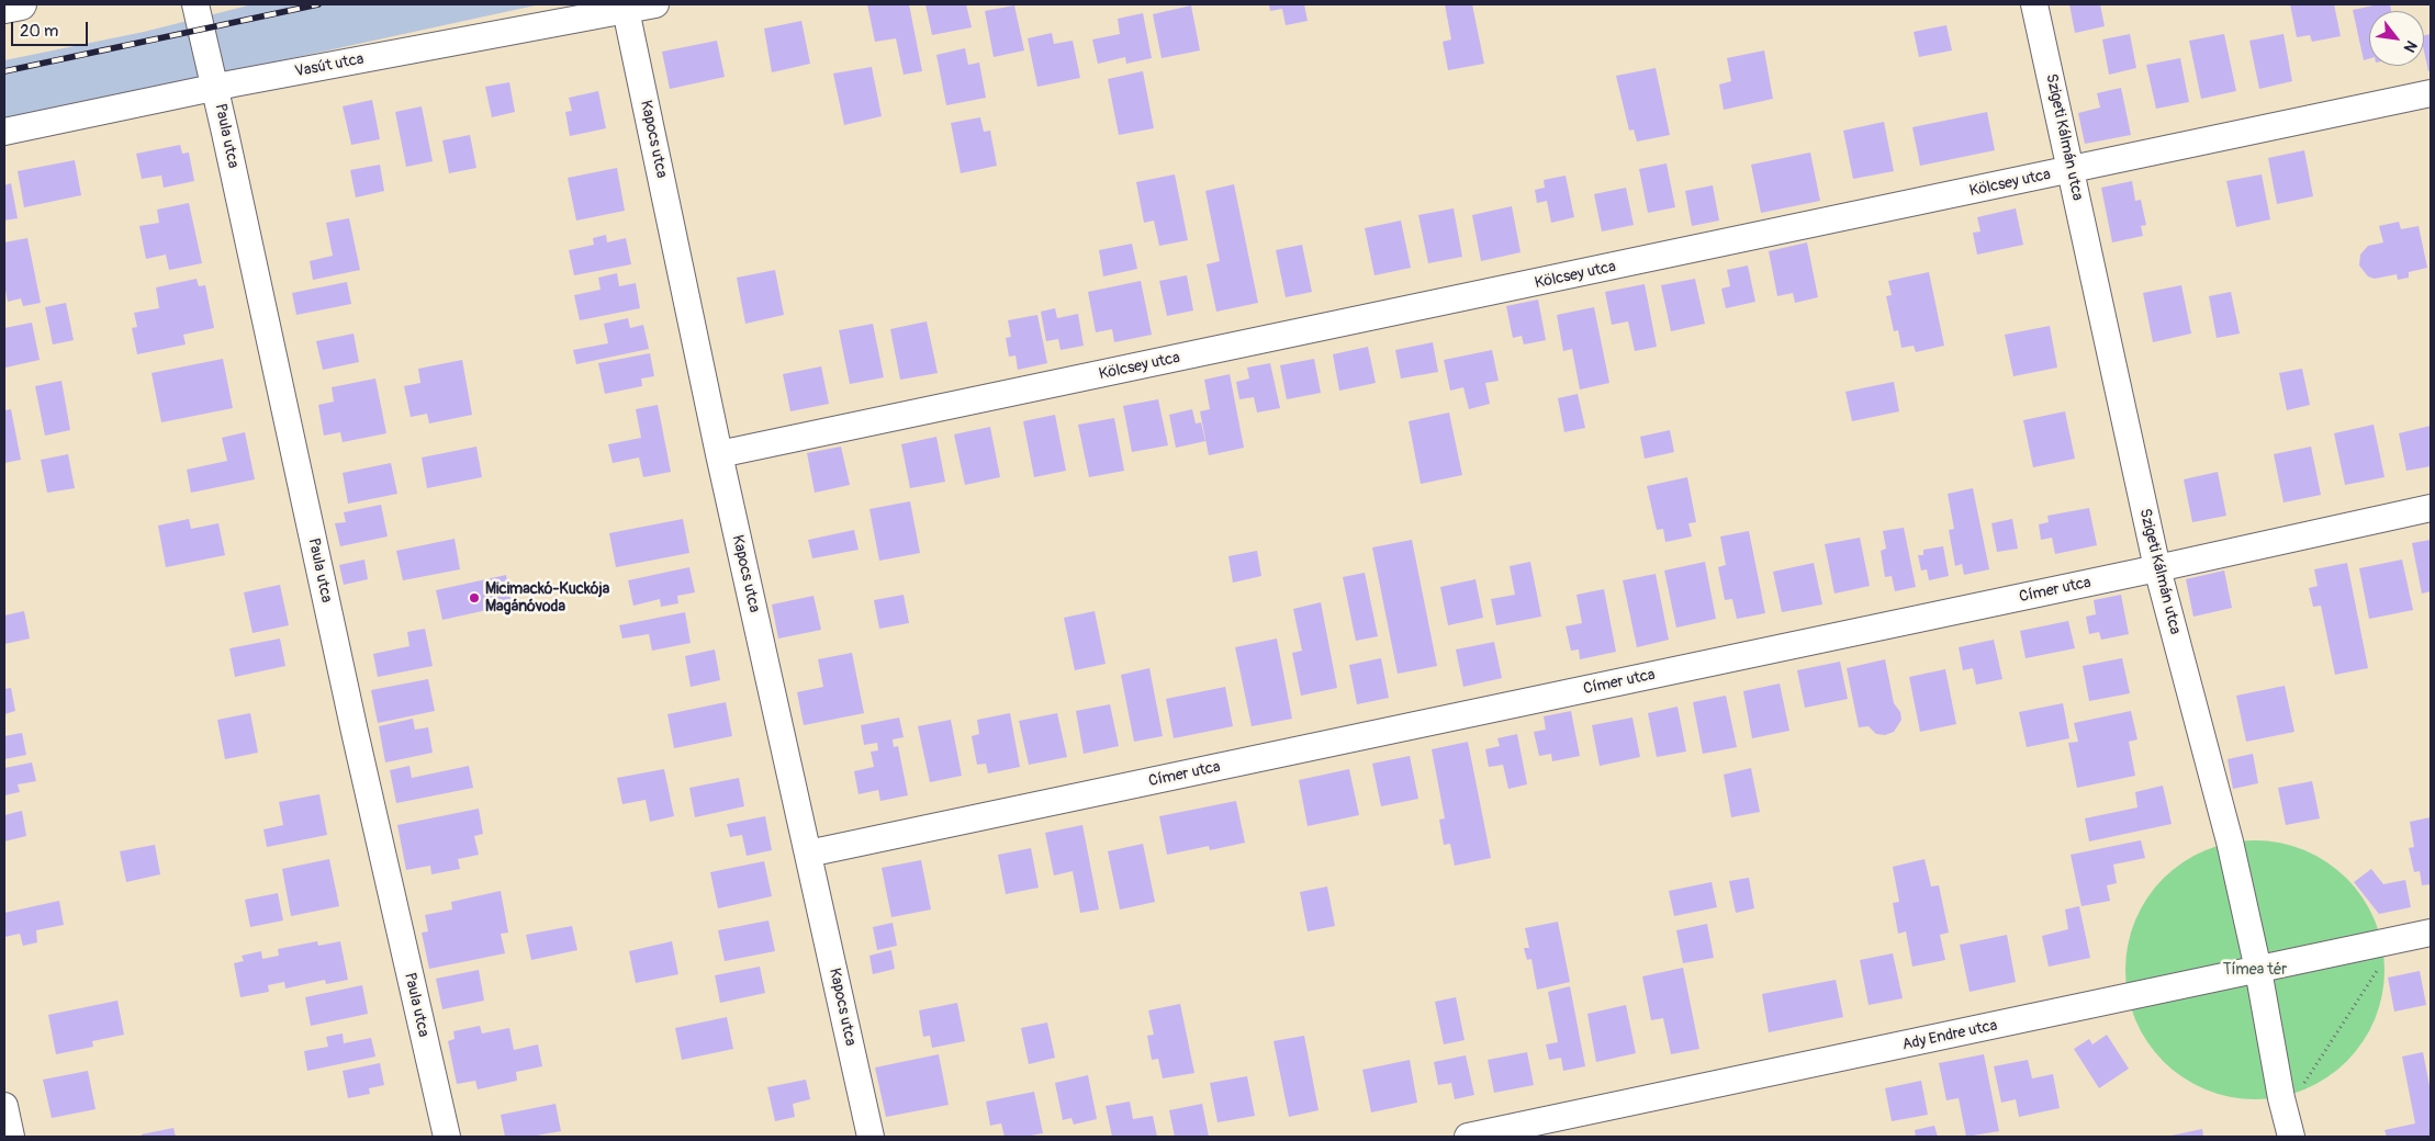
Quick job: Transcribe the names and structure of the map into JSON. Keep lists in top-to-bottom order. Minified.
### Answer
{"streets":{"street":["Vasút utca","Paula utca","Szigeti Kálmán utca","Kapocs utca","Kölcsey utca","Címer utca","Ady Endre utca"]},"crossings":[["Vasút utca","Paula utca"],["Vasút utca","Kapocs utca"],["Szigeti Kálmán utca","Kölcsey utca"],["Szigeti Kálmán utca","Címer utca"],["Szigeti Kálmán utca","Ady Endre utca"],["Kapocs utca","Kölcsey utca"],["Kapocs utca","Címer utca"]],"parks":["Tímea tér"],"places":["Micimackó-Kuckója Magánóvoda"],"scale_bar":"20 m","north":"bottom right"}
